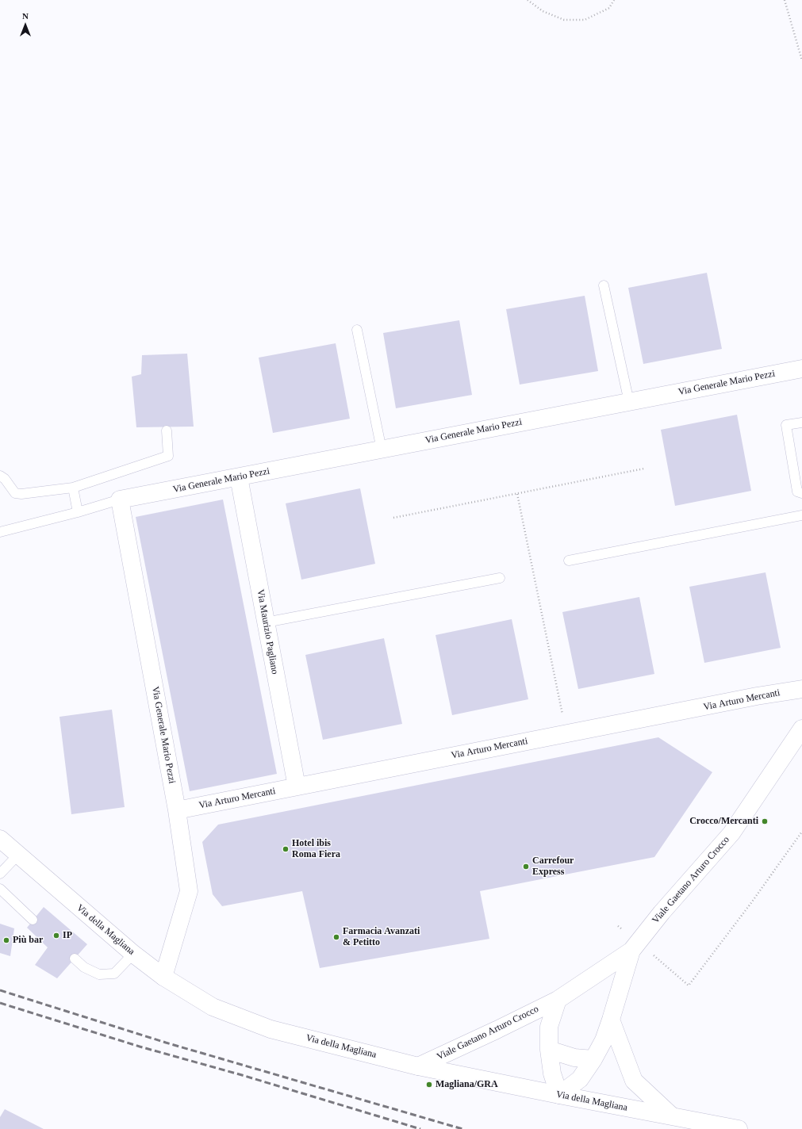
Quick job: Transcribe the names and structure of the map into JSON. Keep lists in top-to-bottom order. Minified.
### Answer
{"streets":{"street":["Via Generale Mario Pezzi","Via Maurizio Pagliano","Via Arturo Mercanti","Viale Gaetano Arturo Crocco","Via della Magliana"]},"crossings":[["Via Generale Mario Pezzi","Via Maurizio Pagliano"],["Via Generale Mario Pezzi","Via Arturo Mercanti"],["Via Generale Mario Pezzi","Via della Magliana"],["Via Maurizio Pagliano","Via Arturo Mercanti"],["Viale Gaetano Arturo Crocco","Via della Magliana"]],"places":["Crocco/Mercanti","Hotel ibis Roma Fiera","Carrefour Express","IP","Farmacia Avanzati & Petitto","Più bar","Magliana/GRA"],"north":"top"}
